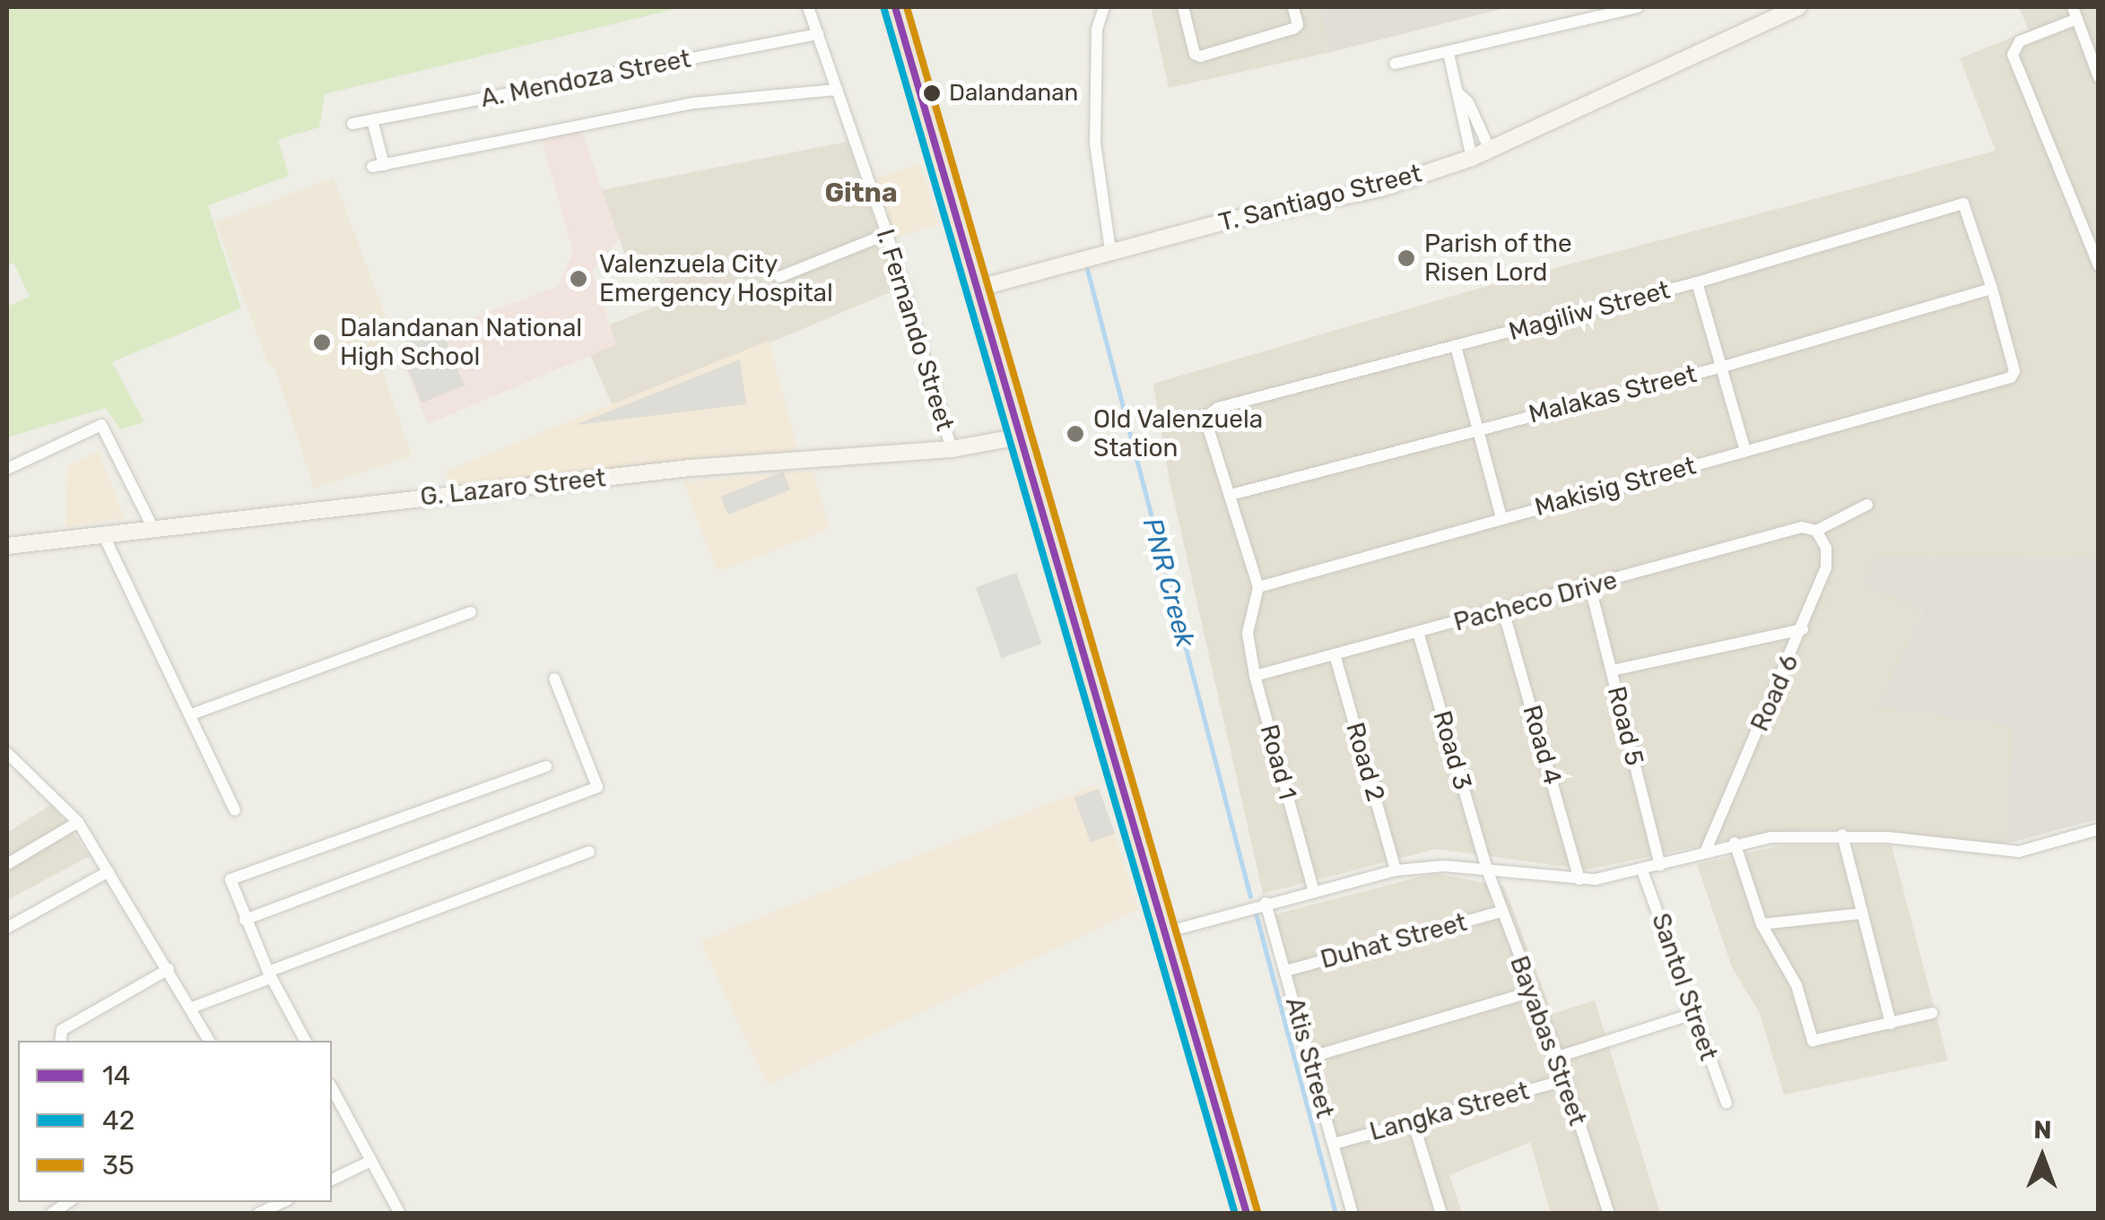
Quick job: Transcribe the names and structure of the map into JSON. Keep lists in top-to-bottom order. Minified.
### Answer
{"streets":{"street":["A. Mendoza Street","T. Santiago Street","Magiliw Street","I. Fernando Street","Malakas Street","Makisig Street","G. Lazaro Street","Pacheco Drive","Road 6","Road 5","Road 4","Road 3","Road 1","Road 2","Duhat Street","Santol Street","Bayabas Street","Atis Street","Langka Street"]},"crossings":[["A. Mendoza Street","I. Fernando Street"],["Magiliw Street","Malakas Street"],["Magiliw Street","Makisig Street"],["I. Fernando Street","G. Lazaro Street"],["Malakas Street","Makisig Street"],["Makisig Street","Road 1"],["Pacheco Drive","Road 6"],["Pacheco Drive","Road 5"],["Pacheco Drive","Road 4"],["Pacheco Drive","Road 3"],["Pacheco Drive","Road 1"],["Pacheco Drive","Road 2"],["Road 3","Bayabas Street"],["Duhat Street","Bayabas Street"],["Duhat Street","Atis Street"],["Bayabas Street","Langka Street"],["Atis Street","Langka Street"]],"districts":["Gitna"],"water":["PNR Creek"],"places":["Dalandanan","Parish of the Risen Lord","Valenzuela City Emergency Hospital","Dalandanan National High School","Old Valenzuela Station"],"lines":["transit line 14","transit line 35","transit line 42"],"legend":["14","42","35"],"north":"top"}
